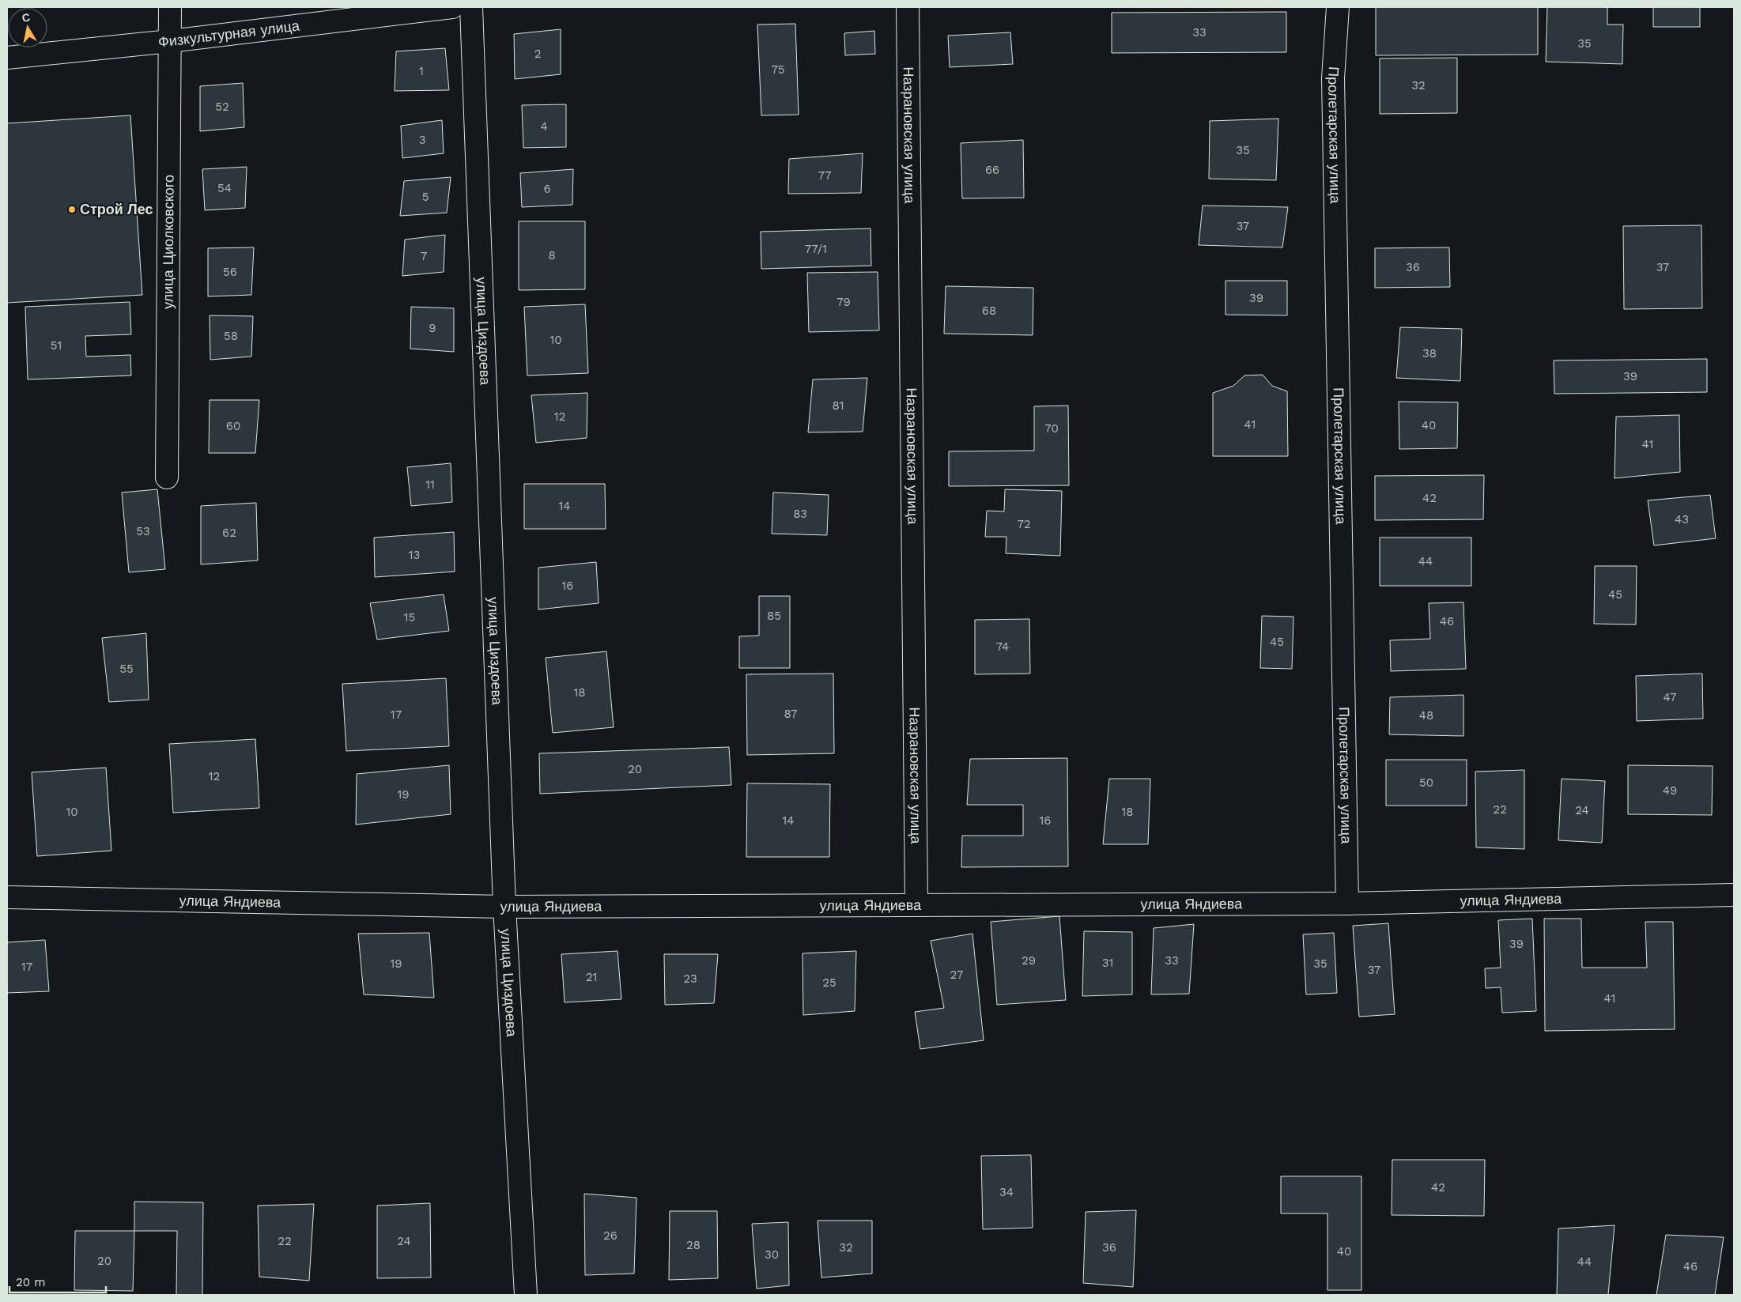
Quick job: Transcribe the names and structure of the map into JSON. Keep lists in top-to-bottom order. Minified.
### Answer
{"streets":{"street":["Физкультурная улица","Пролетарская улица","Назрановская улица","улица Циолковского","улица Циздоева","улица Яндиева"]},"crossings":[["Физкультурная улица","улица Циолковского"],["Пролетарская улица","улица Яндиева"],["Назрановская улица","улица Яндиева"],["улица Циздоева","улица Яндиева"]],"places":["Строй Лес"],"house_numbers":["33","35","2","75","1","32","52","4","3","35","66","77","54","6","5","37","77/1","8","7","36","37","56","39","79","68","9","58","10","51","38","39","81","12","41","40","60","70","41","11","42","14","83","43","72","53","62","13","44","16","45","85","15","46","45","74","55","18","47","87","17","48","20","12","50","49","19","22","24","10","18","14","16","39","29","33","31","19","35","17","37","27","21","23","25","41","42","34","26","22","24","28","32","36","40","30","20","44","46"],"scale_bar":"20 m","north":"top"}
